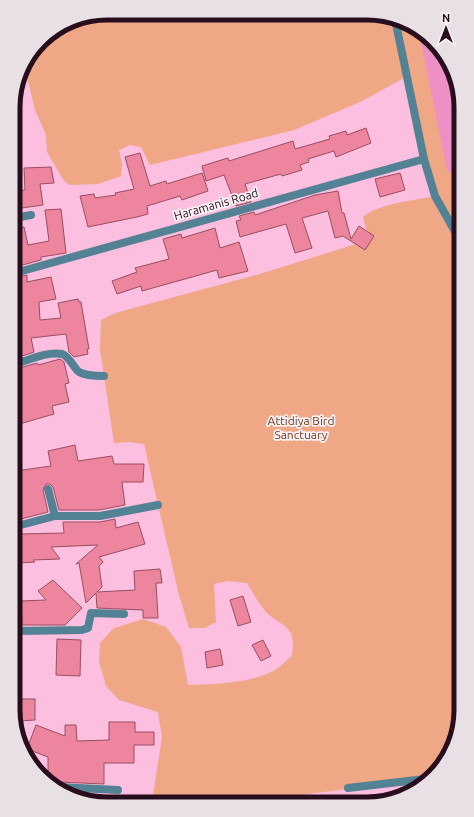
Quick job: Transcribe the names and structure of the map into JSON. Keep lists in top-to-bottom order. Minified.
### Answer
{"streets":{"street":["Haramanis Road"]},"parks":["Attidiya Bird Sanctuary"],"north":"top"}
